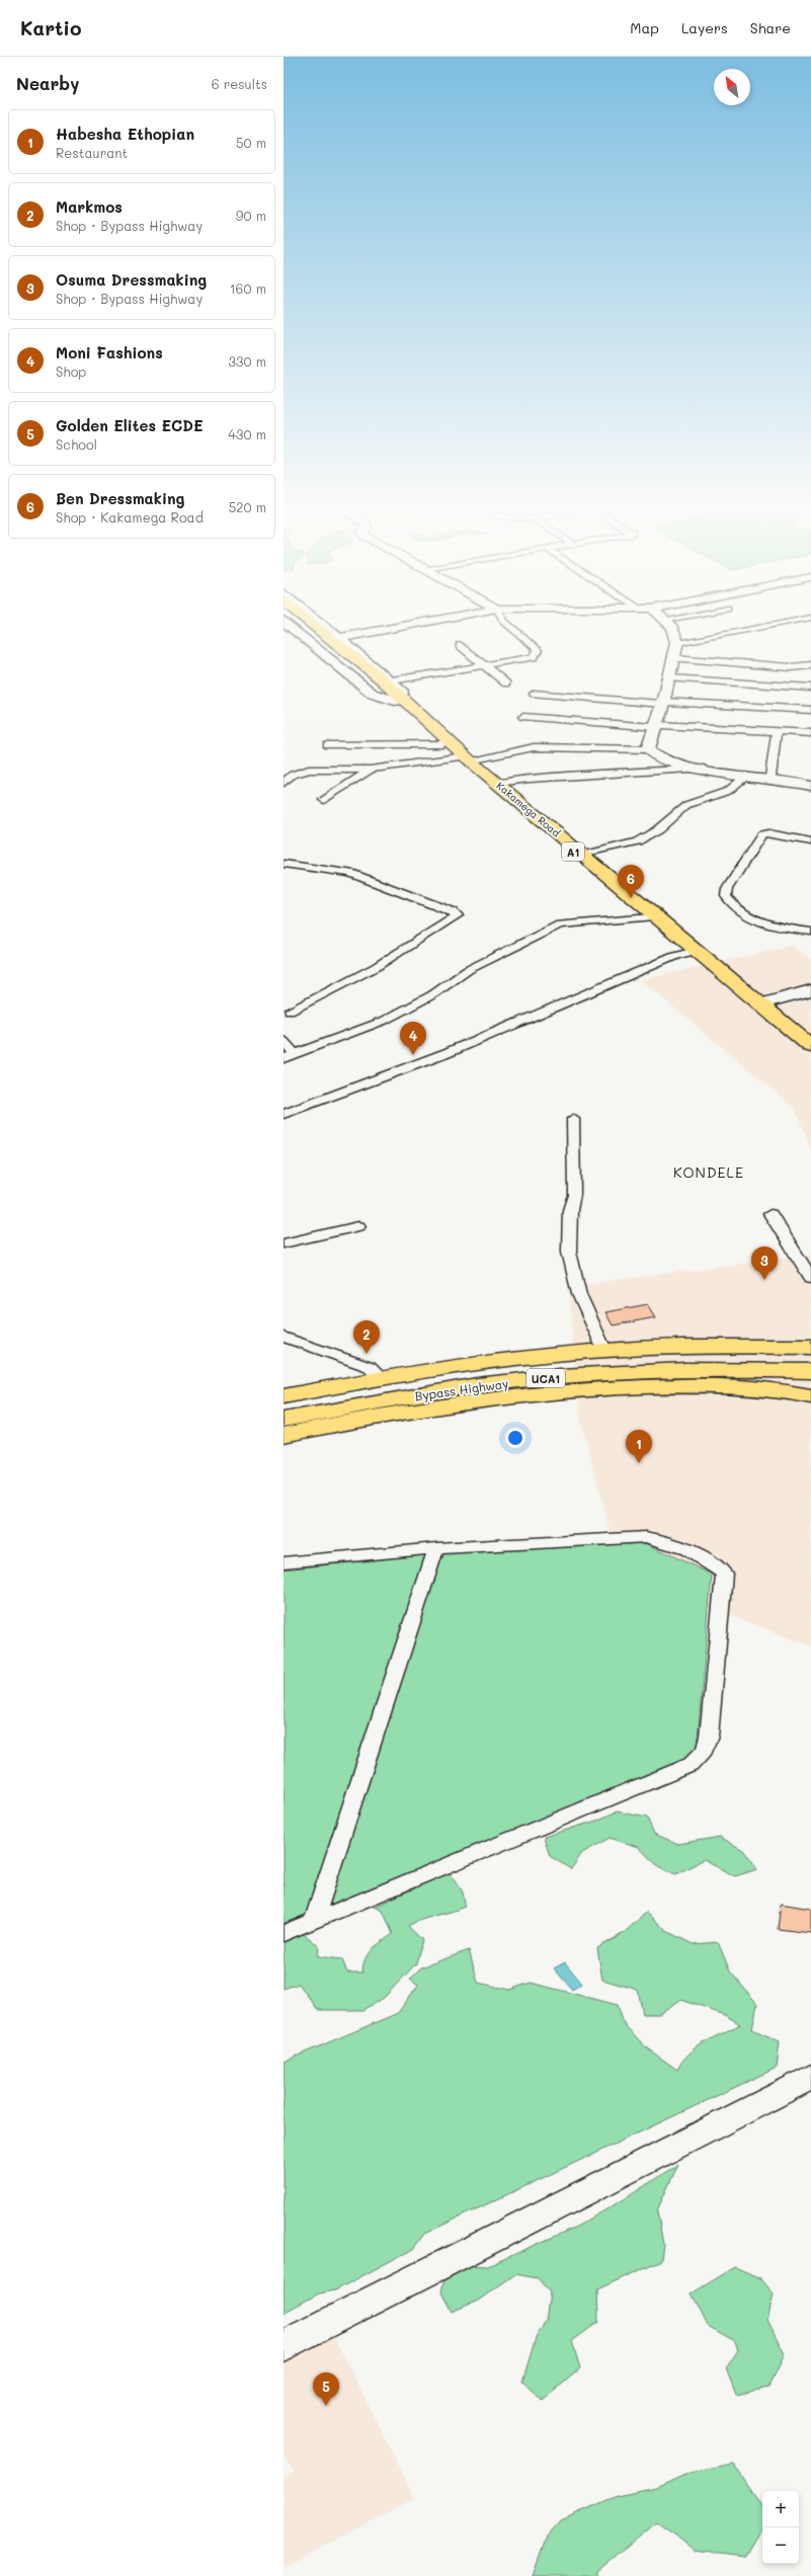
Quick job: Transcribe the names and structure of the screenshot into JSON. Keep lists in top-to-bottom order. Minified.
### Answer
{"streets":{"main road":["Kakamega Road","A1","UCA1","Bypass Highway"]},"districts":["KONDELE"],"north":"top left","page":{"header":"Kartio","nav":["Map","Layers","Share"],"heading":["Nearby","6 results"],"list":[{"mark":"1","name":"Habesha Ethopian","note":"Restaurant","value":"50 m"},{"mark":"2","name":"Markmos","note":"Shop · Bypass Highway","value":"90 m"},{"mark":"3","name":"Osuma Dressmaking","note":"Shop · Bypass Highway","value":"160 m"},{"mark":"4","name":"Moni Fashions","note":"Shop","value":"330 m"},{"mark":"5","name":"Golden Elites ECDE","note":"School","value":"430 m"},{"mark":"6","name":"Ben Dressmaking","note":"Shop · Kakamega Road","value":"520 m"}],"pins":["6","4","3","2","1","5"],"map_buttons":["+","−"]}}
